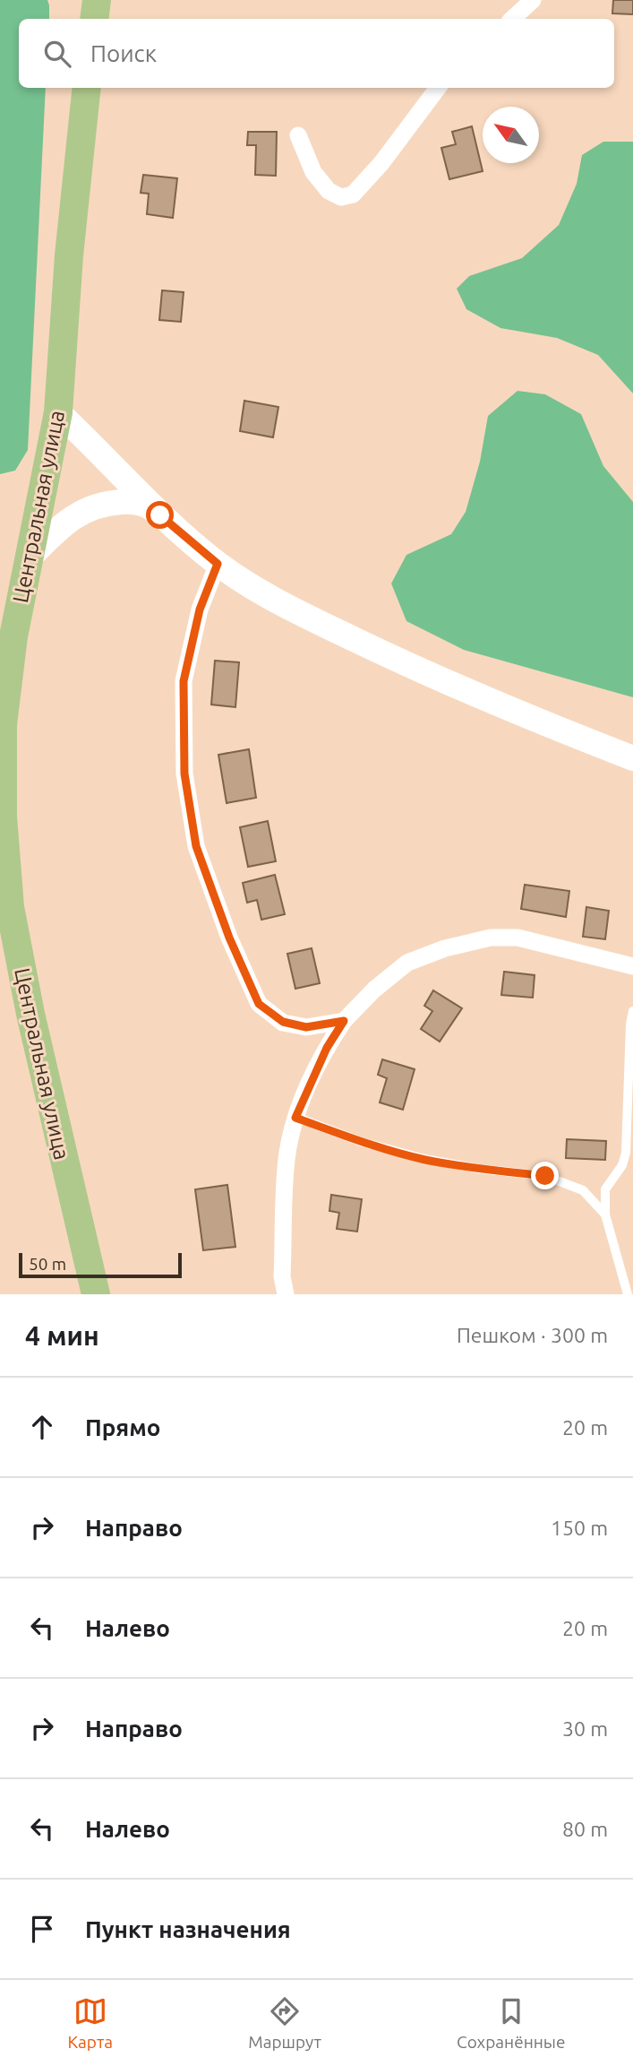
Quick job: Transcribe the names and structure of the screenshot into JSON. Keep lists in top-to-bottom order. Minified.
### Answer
{"streets":{"main road":["Центральная улица"]},"scale_bar":"50 m","north":"top left","page":{"search":"Поиск","scale":"50 m","heading":["4 мин","Пешком · 300 m"],"list":[["Прямо","20 m"],["Направо","150 m"],["Налево","20 m"],["Направо","30 m"],["Налево","80 m"],"Пункт назначения"],"nav":["Карта","Маршрут","Сохранённые"]}}
